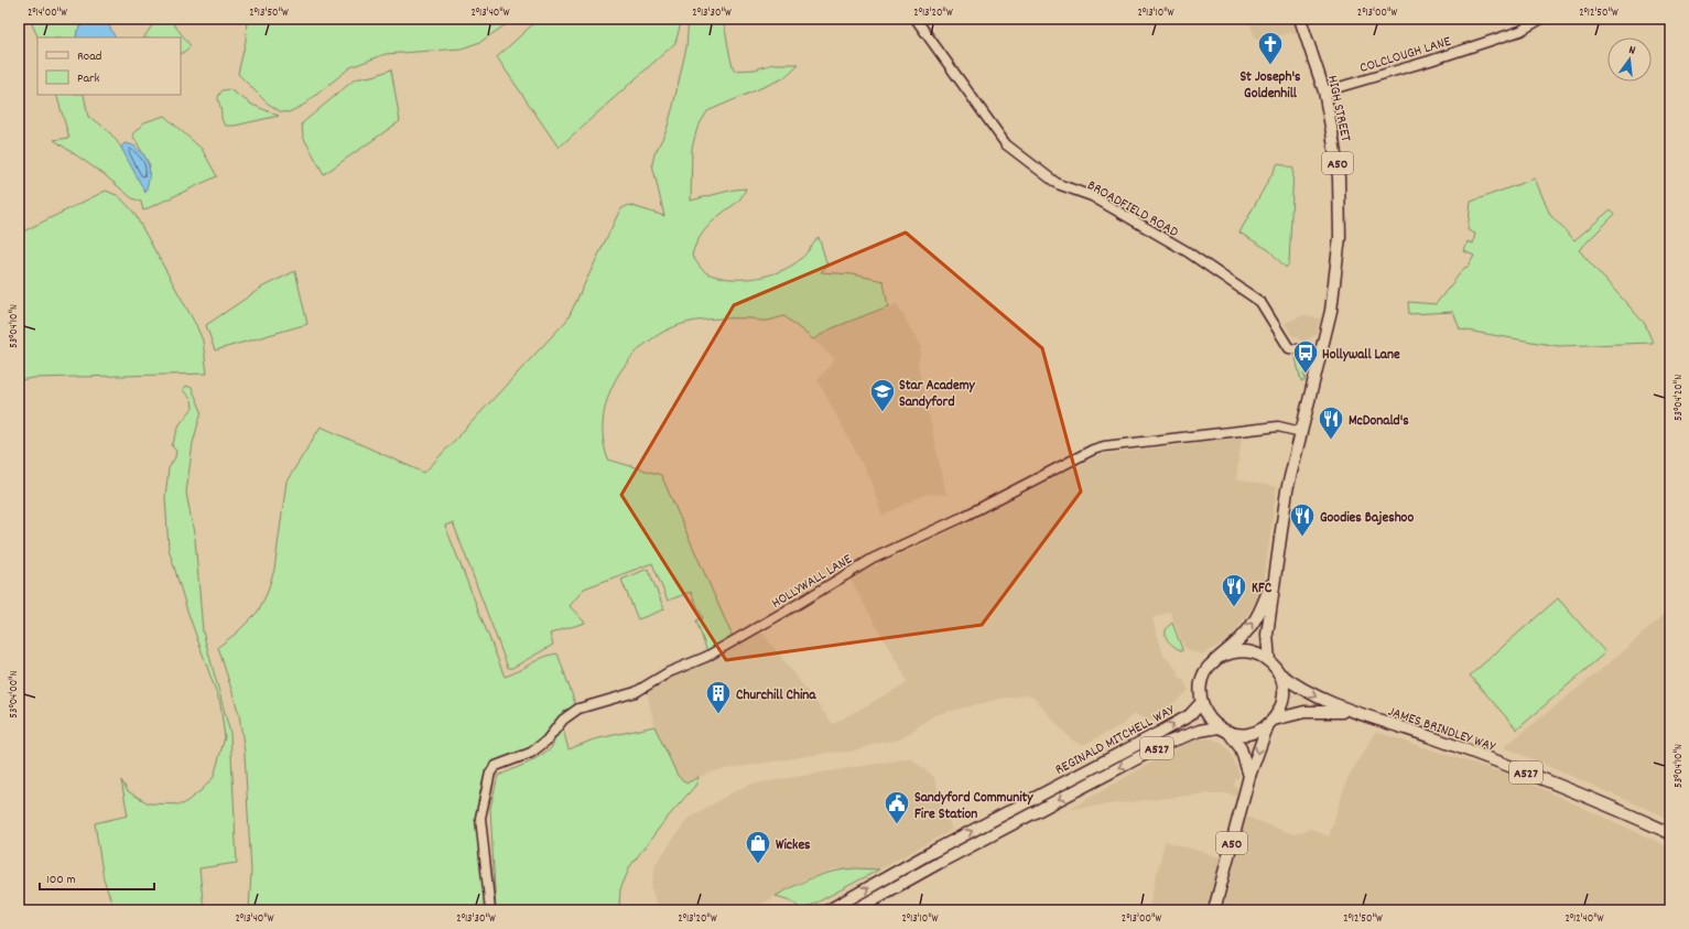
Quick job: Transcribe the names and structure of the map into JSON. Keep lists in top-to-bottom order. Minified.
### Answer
{"streets":{"main road":["HIGH STREET","A50","JAMES BRINDLEY WAY","REGINALD MITCHELL WAY","A527"],"street":["COLCLOUGH LANE","BROADFIELD ROAD","HOLLYWALL LANE"]},"crossings":[["COLCLOUGH LANE","HIGH STREET"],["HIGH STREET","A50"],["HIGH STREET","BROADFIELD ROAD"],["A50","BROADFIELD ROAD"],["A50","HOLLYWALL LANE"],["A50","JAMES BRINDLEY WAY"],["A50","REGINALD MITCHELL WAY"],["JAMES BRINDLEY WAY","REGINALD MITCHELL WAY"]],"places":{"church":["St Joseph's Goldenhill"],"bus stop":["Hollywall Lane"],"school or university":["Star Academy Sandyford"],"restaurant":["McDonald's","Goodies Bajeshoo","KFC"],"building":["Churchill China"],"public building":["Sandyford Community Fire Station"],"shop":["Wickes"]},"legend":["Road","Park"],"scale_bar":"100 m","north":"top","coordinates":["2°14'00\"W","2°13'50\"W","2°13'40\"W","2°13'30\"W","2°13'20\"W","2°13'10\"W","2°13'00\"W","2°12'50\"W","53°04'10\"N","53°04'20\"N","53°04'00\"N","2°12'40\"W"]}
